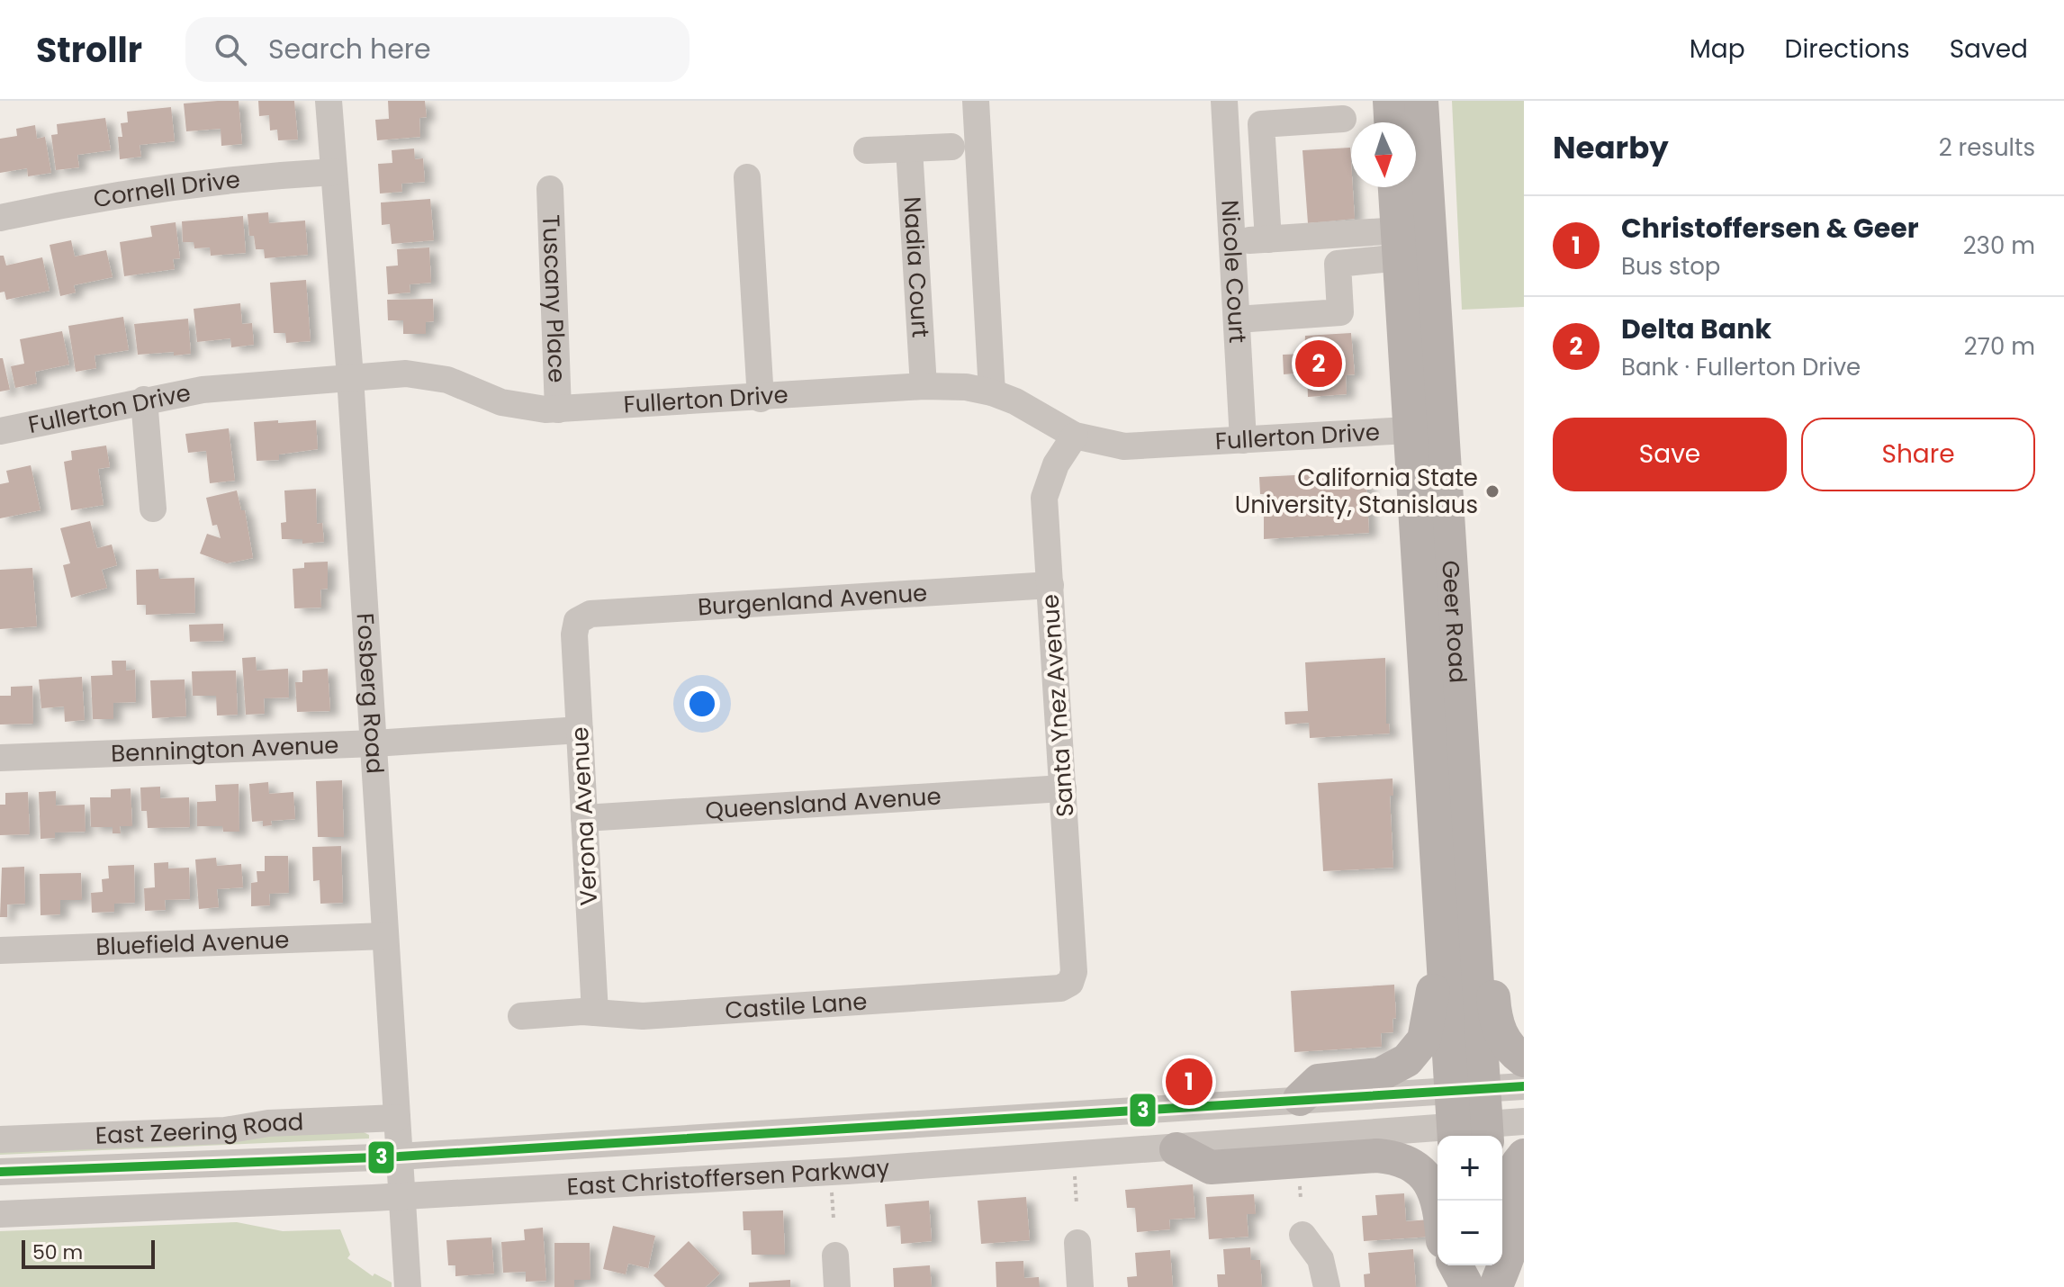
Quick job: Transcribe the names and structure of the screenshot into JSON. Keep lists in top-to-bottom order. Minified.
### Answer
{"streets":{"main road":["Geer Road"],"street":["Cornell Drive","Nadia Court","Nicole Court","Tuscany Place","Fullerton Drive","Burgenland Avenue","Fosberg Road","Santa Ynez Avenue","Bennington Avenue","Queensland Avenue","Verona Avenue","Bluefield Avenue","Castile Lane","East Zeering Road","East Christoffersen Parkway"]},"crossings":[["Cornell Drive","Fosberg Road"],["Nadia Court","Fullerton Drive"],["Nicole Court","Fullerton Drive"],["Tuscany Place","Fullerton Drive"],["Fullerton Drive","Geer Road"],["Fullerton Drive","Fosberg Road"],["Fullerton Drive","Santa Ynez Avenue"],["Burgenland Avenue","Santa Ynez Avenue"],["Burgenland Avenue","Verona Avenue"],["Geer Road","East Christoffersen Parkway"],["Fosberg Road","Bennington Avenue"],["Fosberg Road","Bluefield Avenue"],["Fosberg Road","East Zeering Road"],["Fosberg Road","East Christoffersen Parkway"],["Santa Ynez Avenue","Queensland Avenue"],["Santa Ynez Avenue","Castile Lane"],["Bennington Avenue","Verona Avenue"],["Queensland Avenue","Verona Avenue"],["Verona Avenue","Castile Lane"]],"places":["California State University, Stanislaus"],"lines":["transit line 3"],"scale_bar":"50 m","north":"bottom","page":{"header":"Strollr","search":"Search here","nav":["Map","Directions","Saved"],"heading":["Nearby","2 results"],"list":[{"mark":"1","name":"Christoffersen & Geer","note":"Bus stop","value":"230 m"},{"mark":"2","name":"Delta Bank","note":"Bank · Fullerton Drive","value":"270 m"}],"pins":["2","1"],"buttons":["Save","Share"],"map_buttons":["+","−"],"scale":"50 m"}}
